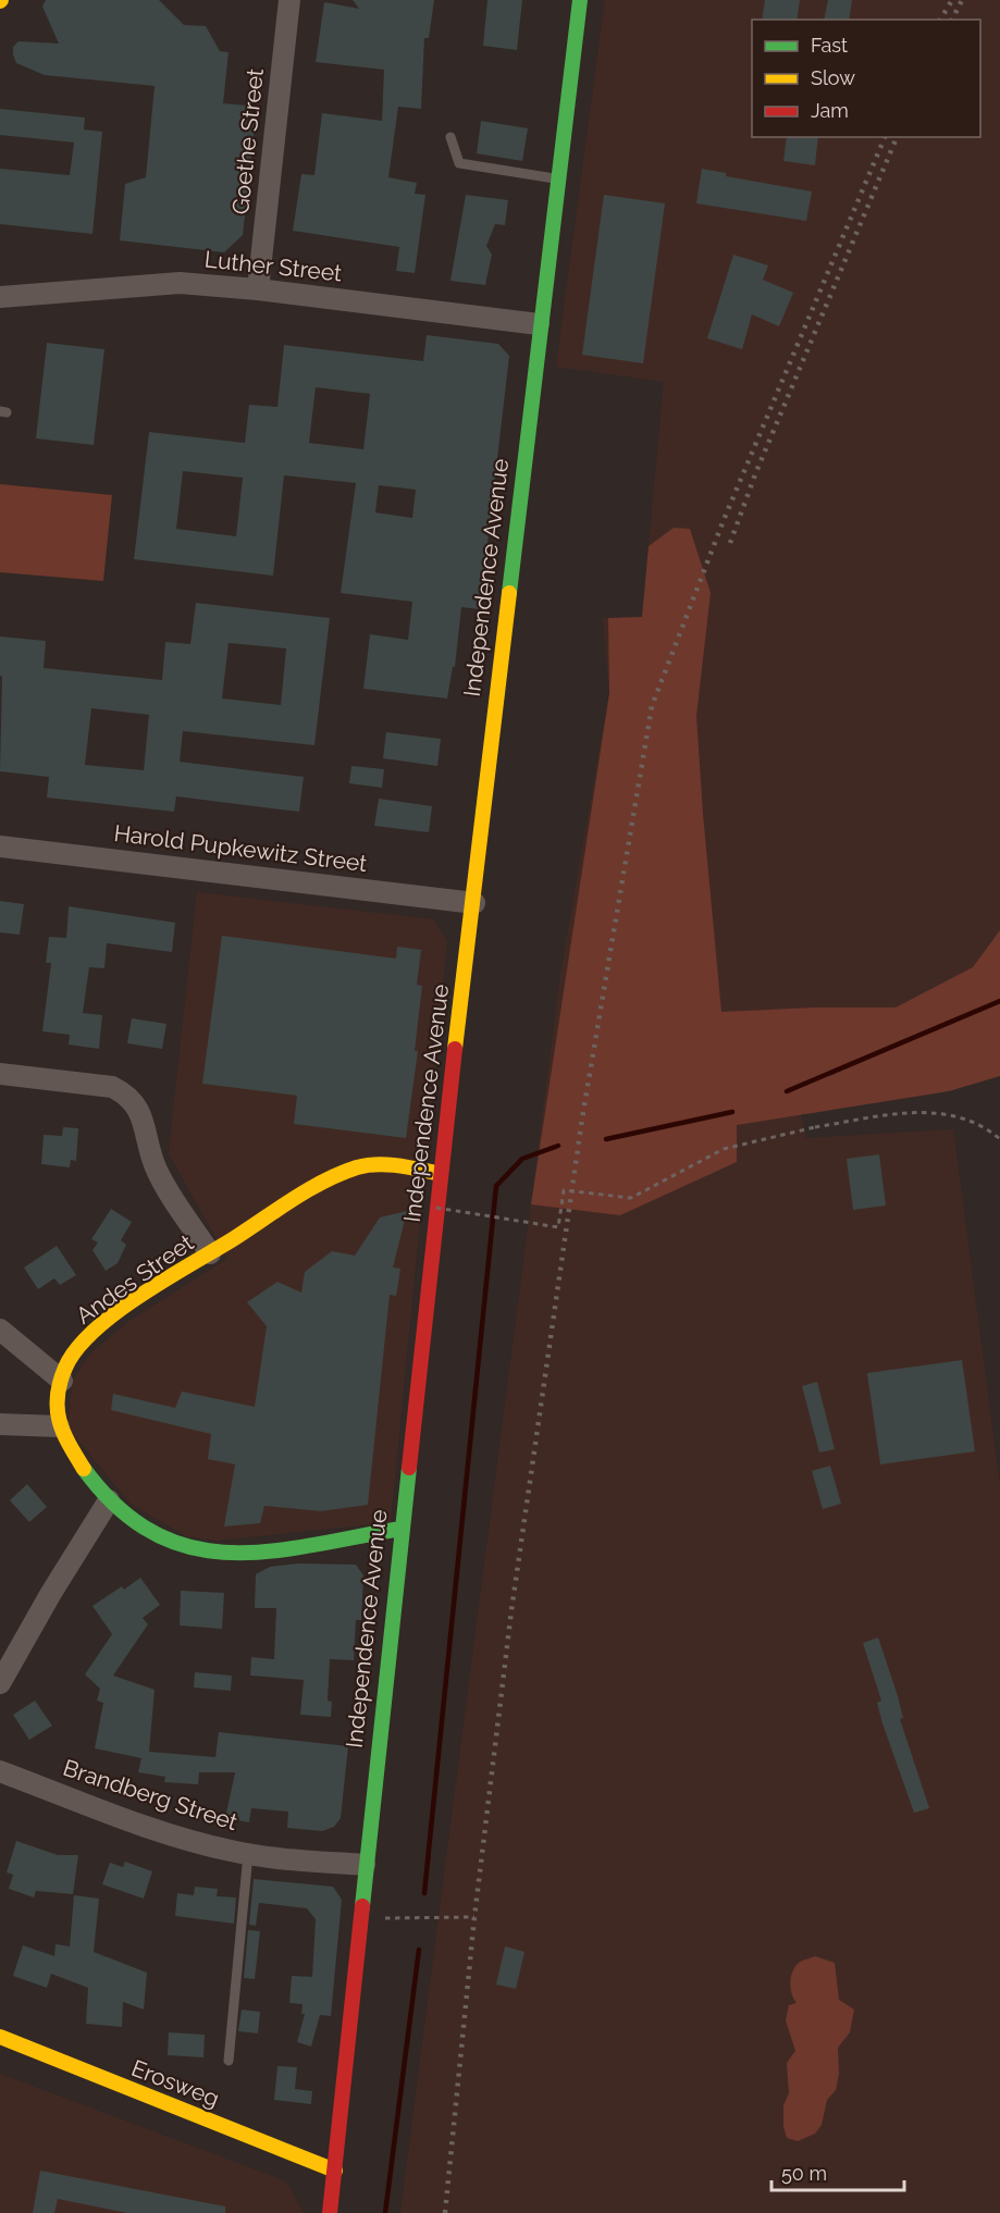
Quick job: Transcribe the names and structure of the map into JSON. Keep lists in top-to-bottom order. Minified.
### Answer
{"streets":{"main road":["Independence Avenue","Andes Street","Erosweg"],"street":["Goethe Street","Luther Street","Harold Pupkewitz Street","Brandberg Street"]},"crossings":[["Goethe Street","Luther Street"],["Luther Street","Independence Avenue"],["Independence Avenue","Harold Pupkewitz Street"],["Independence Avenue","Andes Street"],["Independence Avenue","Brandberg Street"],["Independence Avenue","Erosweg"]],"legend":["Fast","Slow","Jam"],"scale_bar":"50 m"}
